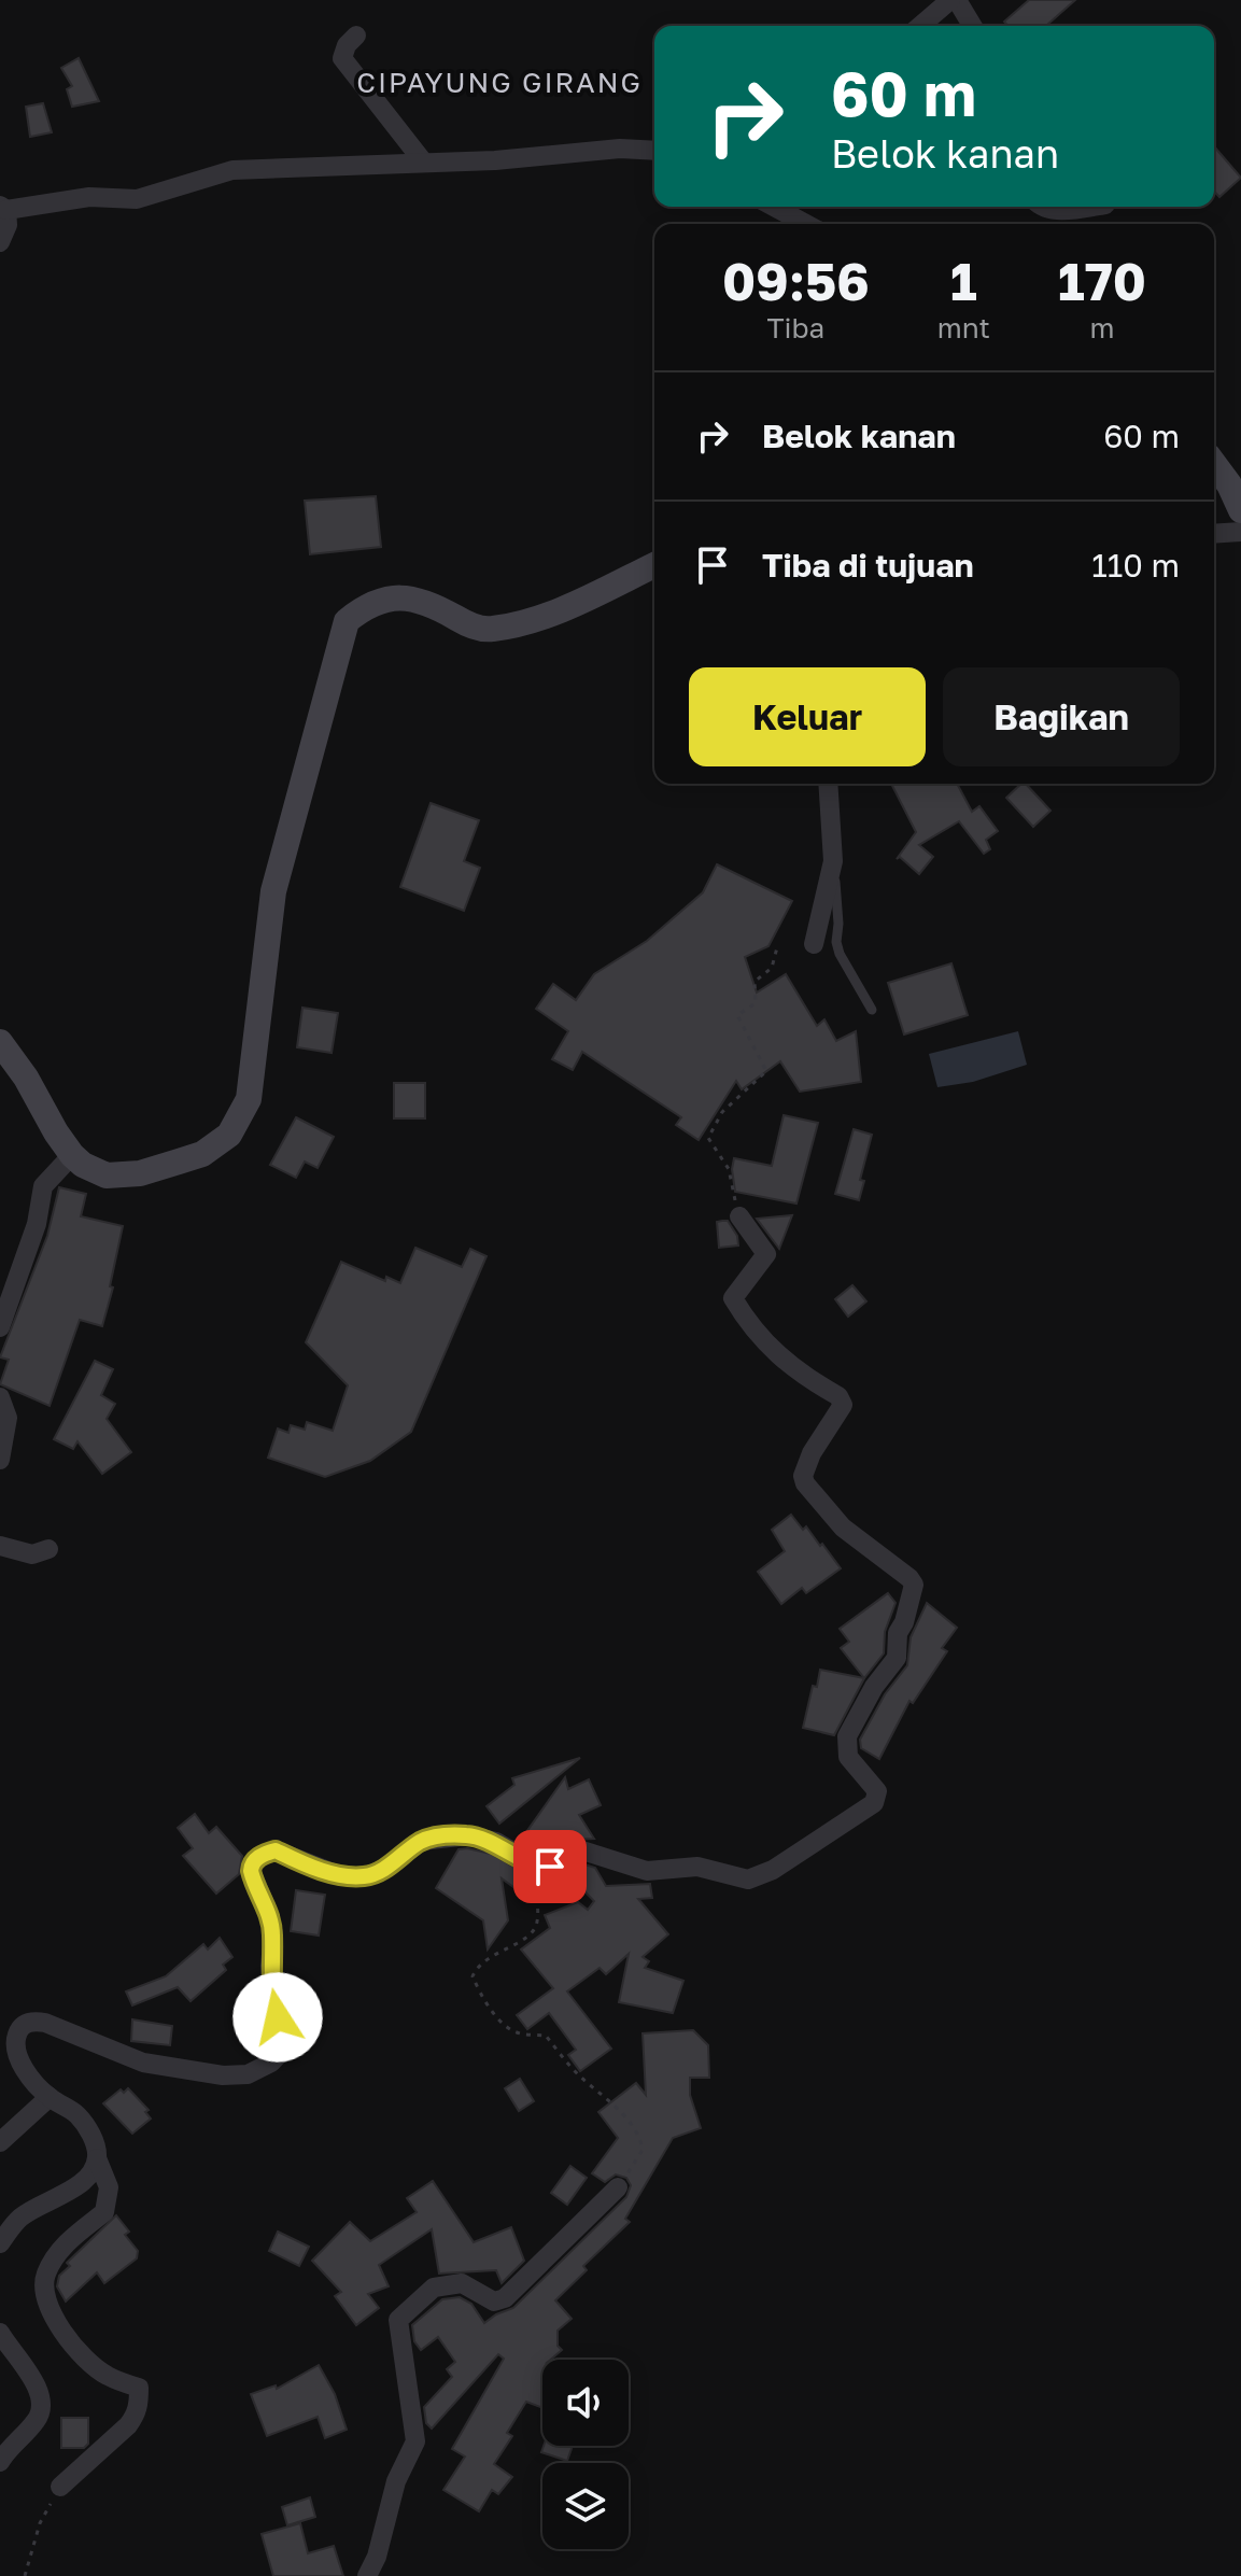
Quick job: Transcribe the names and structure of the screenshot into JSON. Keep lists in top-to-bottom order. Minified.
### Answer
{"districts":["CIPAYUNG GIRANG"],"page":{"turn":["60 m","Belok kanan"],"eta":["09:56","Tiba","1","mnt","170","m"],"list":[{"name":"Belok kanan","value":"60 m"},{"name":"Tiba di tujuan","value":"110 m"}],"buttons":["Keluar","Bagikan"]}}
